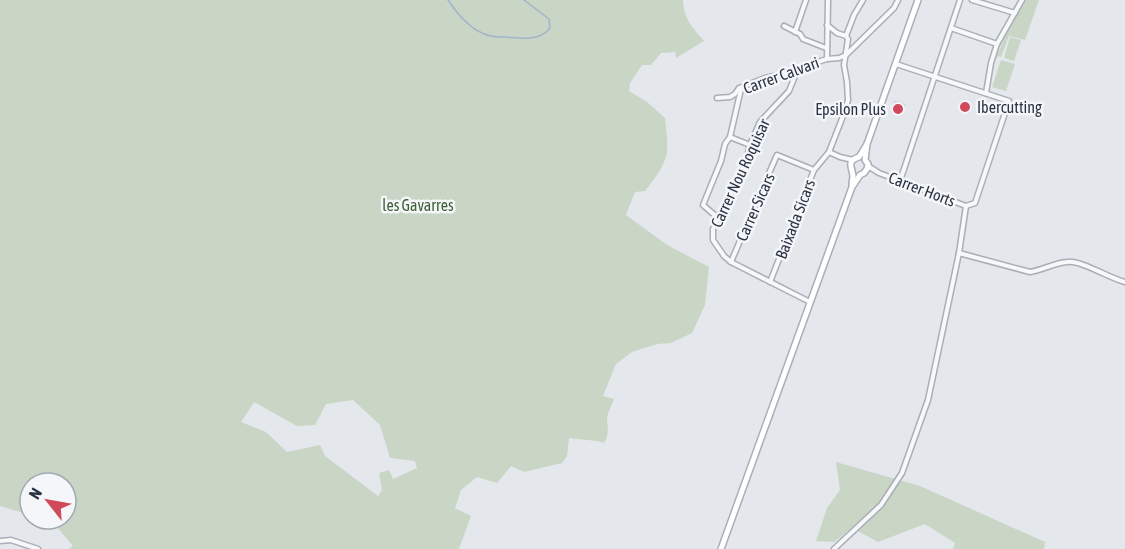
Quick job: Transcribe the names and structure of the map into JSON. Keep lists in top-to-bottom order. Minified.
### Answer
{"streets":{"street":["Carrer Calvari","Carrer Nou Roquisar","Carrer Horts","Carrer Sicars","Baixada Sicars"]},"crossings":[["Carrer Calvari","Carrer Nou Roquisar"],["Carrer Calvari","Baixada Sicars"],["Carrer Nou Roquisar","Carrer Sicars"],["Carrer Nou Roquisar","Baixada Sicars"],["Carrer Horts","Baixada Sicars"],["Carrer Sicars","Baixada Sicars"]],"parks":["les Gavarres"],"places":["Ibercutting","Epsilon Plus"],"north":"top left"}
